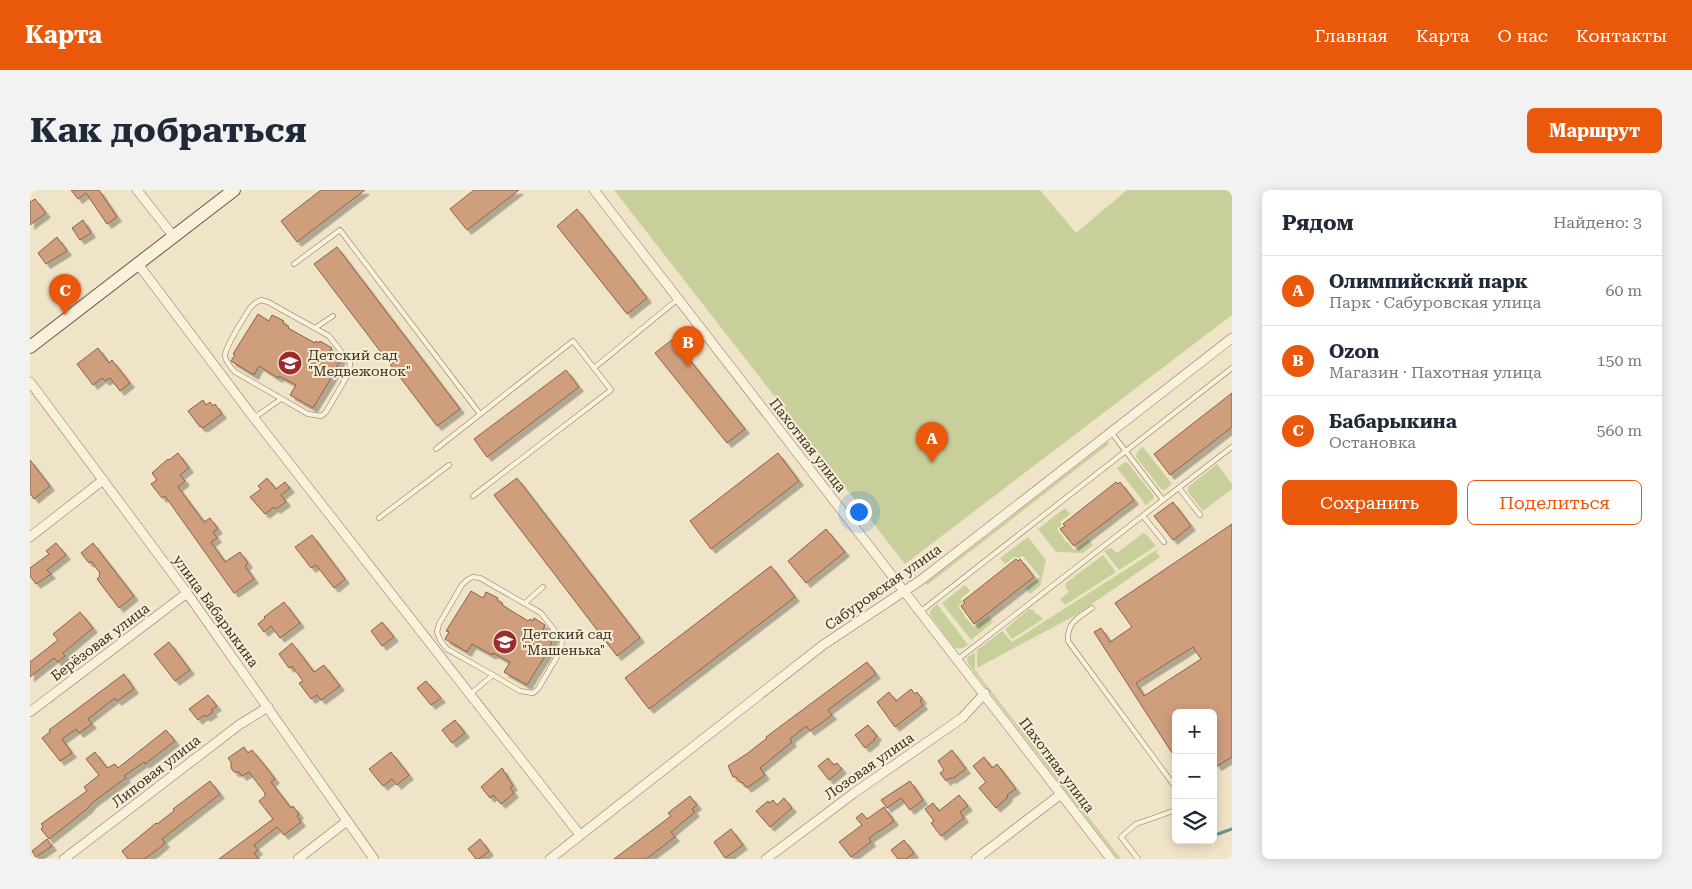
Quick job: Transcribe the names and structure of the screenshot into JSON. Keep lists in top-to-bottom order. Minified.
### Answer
{"streets":{"street":["Пахотная улица","Сабуровская улица","улица Бабарыкина","Берёзовая улица","Лозовая улица","Липовая улица"]},"crossings":[["Пахотная улица","Сабуровская улица"],["Пахотная улица","Лозовая улица"],["улица Бабарыкина","Берёзовая улица"],["улица Бабарыкина","Липовая улица"]],"places":{"school or university":["Детский сад \"Медвежонок\"","Детский сад \"Машенька\""]},"page":{"header":"Карта","nav":["Главная","Карта","О нас","Контакты"],"buttons":["Маршрут",["Сохранить","Поделиться"]],"title":"Как добраться","heading":["Рядом","Найдено: 3"],"list":[{"mark":"A","name":"Олимпийский парк","note":"Парк · Сабуровская улица","value":"60 m"},{"mark":"B","name":"Ozon","note":"Магазин · Пахотная улица","value":"150 m"},{"mark":"C","name":"Бабарыкина","note":"Остановка","value":"560 m"}],"pins":["C","B","A"],"map_buttons":["+","−"]}}
